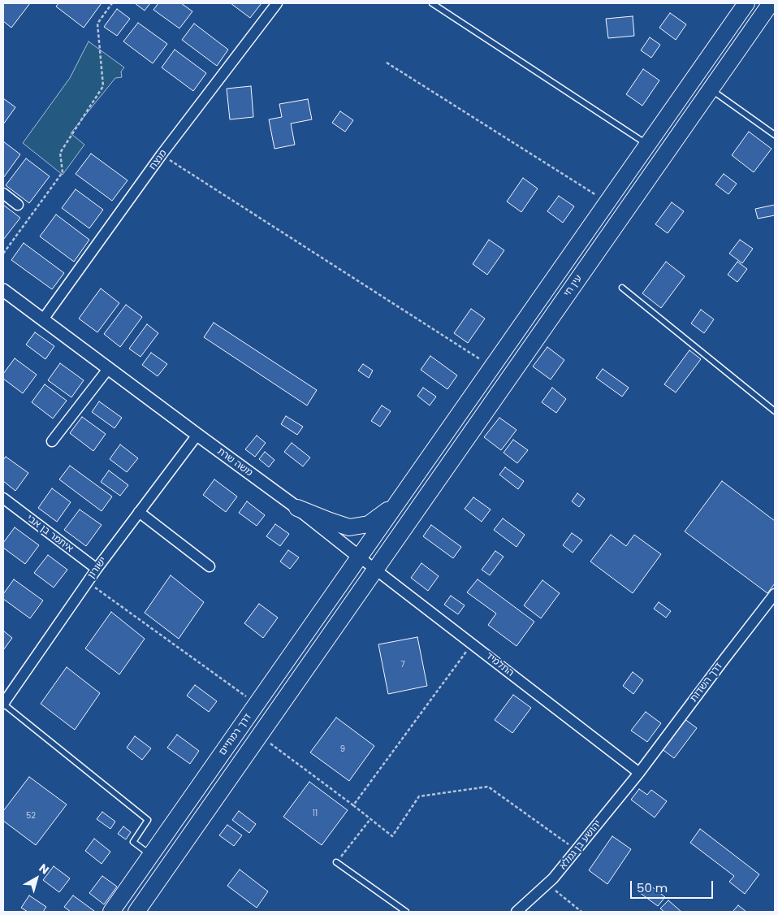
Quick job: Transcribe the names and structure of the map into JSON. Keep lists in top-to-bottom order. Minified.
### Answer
{"streets":{"main road":["עין חי","דרך רמתיים"],"street":["מנצח","משה שרת","איתמר בן אבי","ישורון","התלמיד","דרך השדות","יהושע בן גמלא"]},"crossings":[["מנצח","משה שרת"],["עין חי","משה שרת"],["עין חי","התלמיד"],["עין חי","דרך רמתיים"],["משה שרת","ישורון"],["משה שרת","התלמיד"],["משה שרת","דרך רמתיים"],["איתמר בן אבי","ישורון"],["התלמיד","דרך השדות"],["התלמיד","דרך רמתיים"],["התלמיד","יהושע בן גמלא"],["דרך השדות","יהושע בן גמלא"]],"house_numbers":["7","9","11","52"],"scale_bar":"50 m","north":"top right"}
